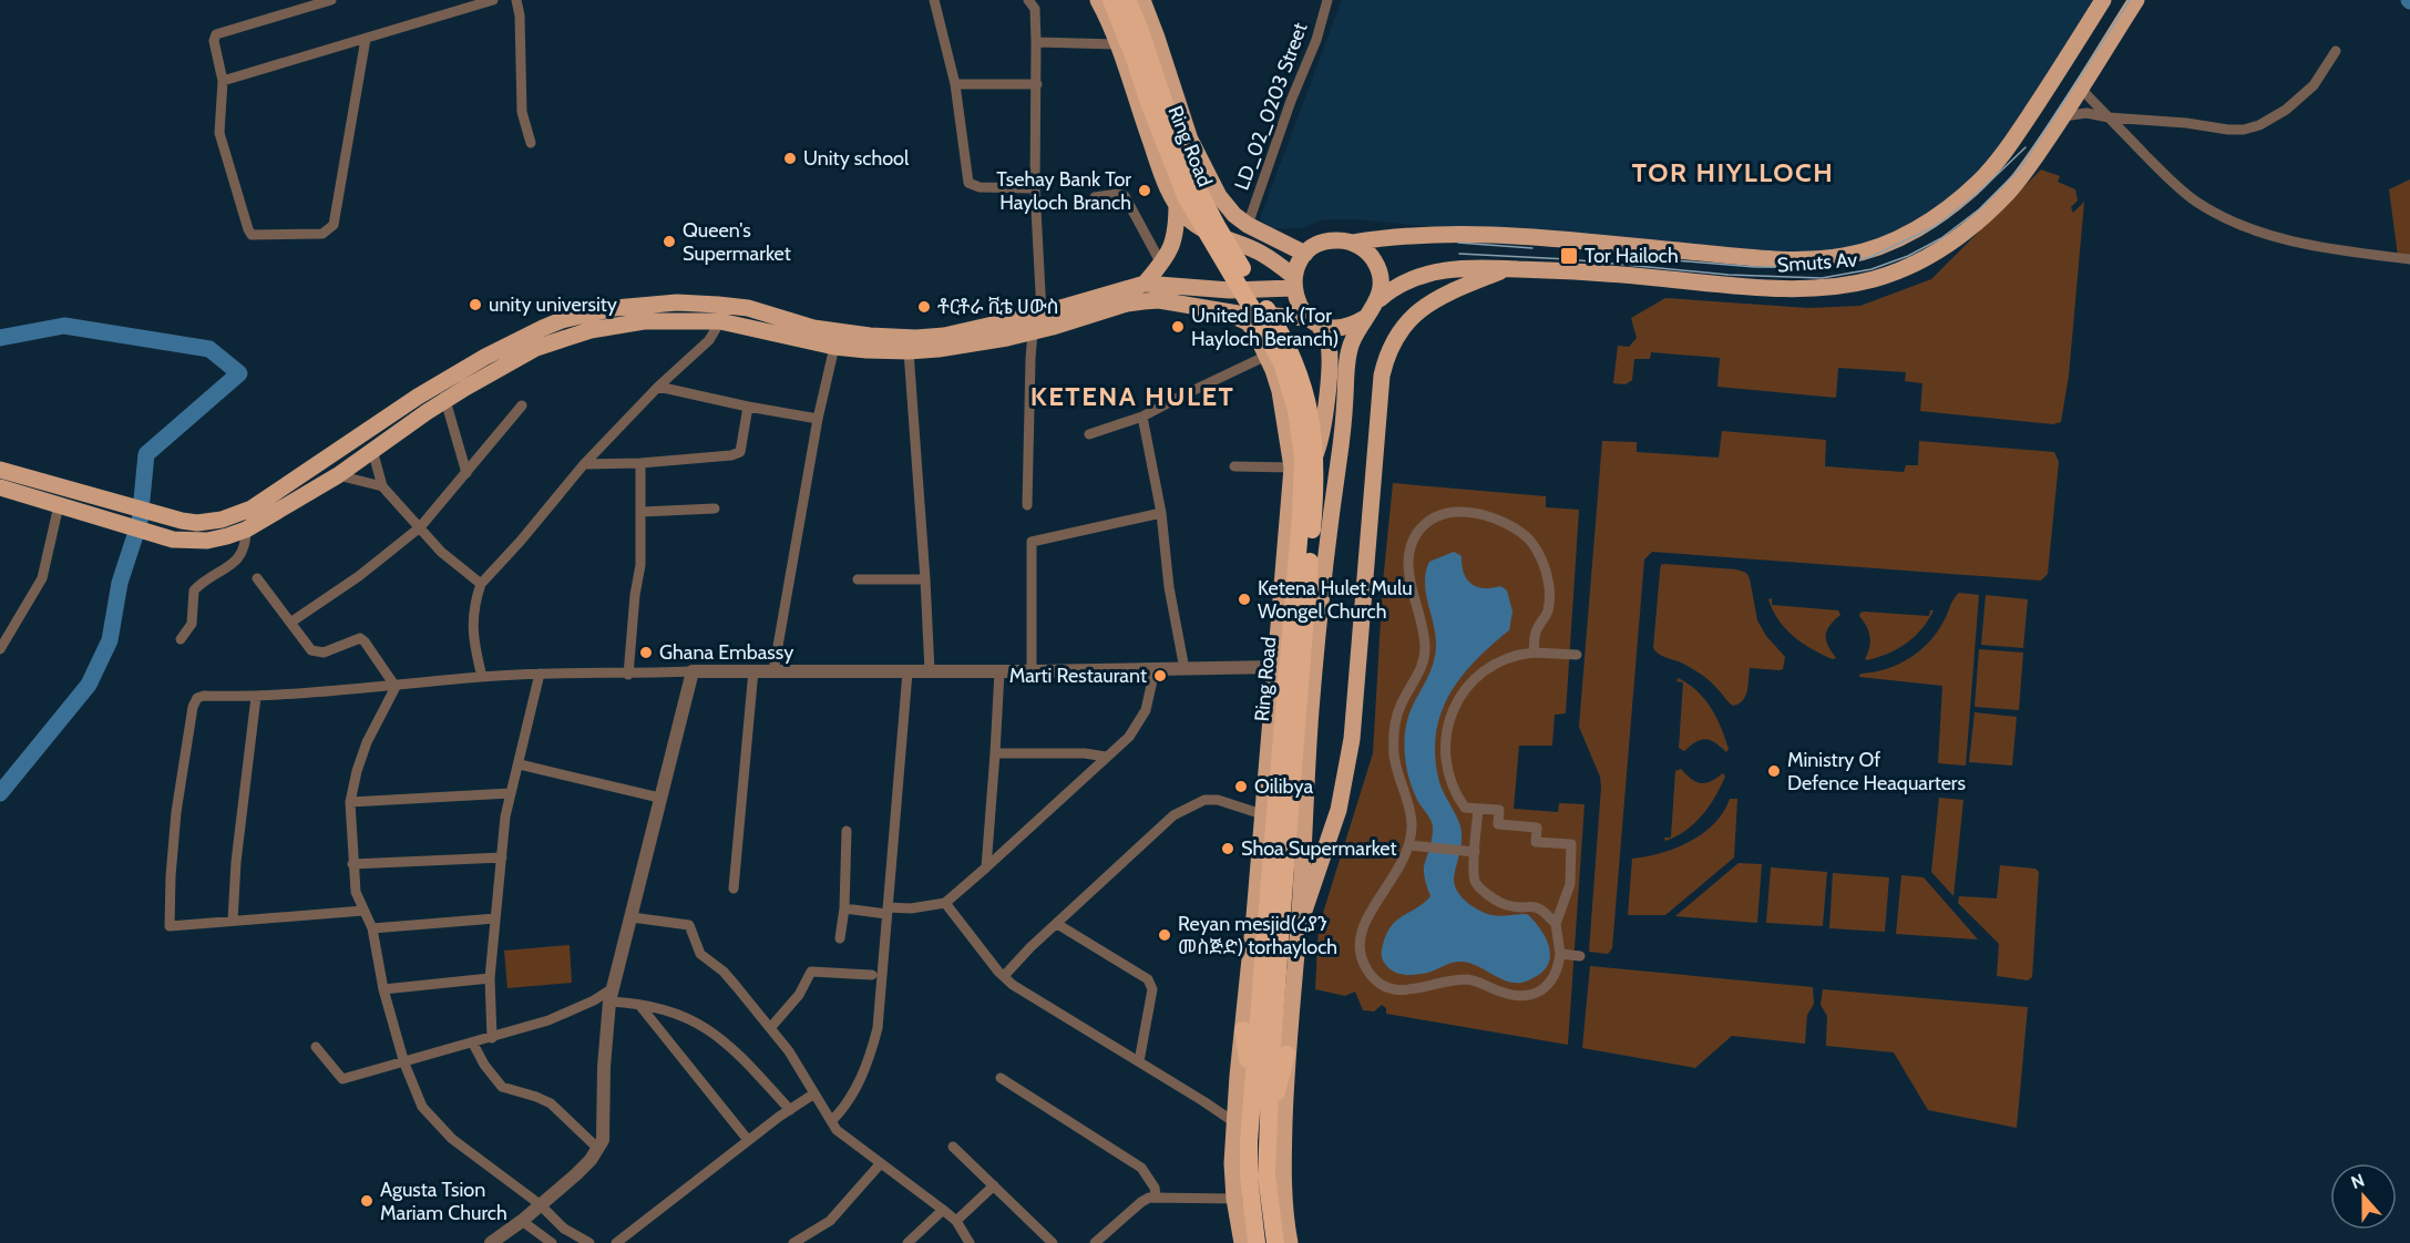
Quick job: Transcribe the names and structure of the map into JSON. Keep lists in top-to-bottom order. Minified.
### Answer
{"streets":{"highway":["Ring Road"],"main road":["Smuts Av"],"street":["LD_02_0203 Street"]},"districts":["TOR HIYLLOCH","KETENA HULET"],"places":{"other":["Unity school","Tsehay Bank Tor Hayloch Branch","Queen's Supermarket","unity university","ቶርቶራ ቪቴ ሀውስ","United Bank (Tor Hayloch Beranch)","Ketena Hulet Mulu Wongel Church","Ghana Embassy","Marti Restaurant","Ministry Of Defence Heaquarters","Oilibya","Shoa Supermarket","Reyan mesjid(ረያን መስጅድ) torhayloch","Agusta Tsion Mariam Church"],"transit":["Tor Hailoch"]},"north":"top"}
